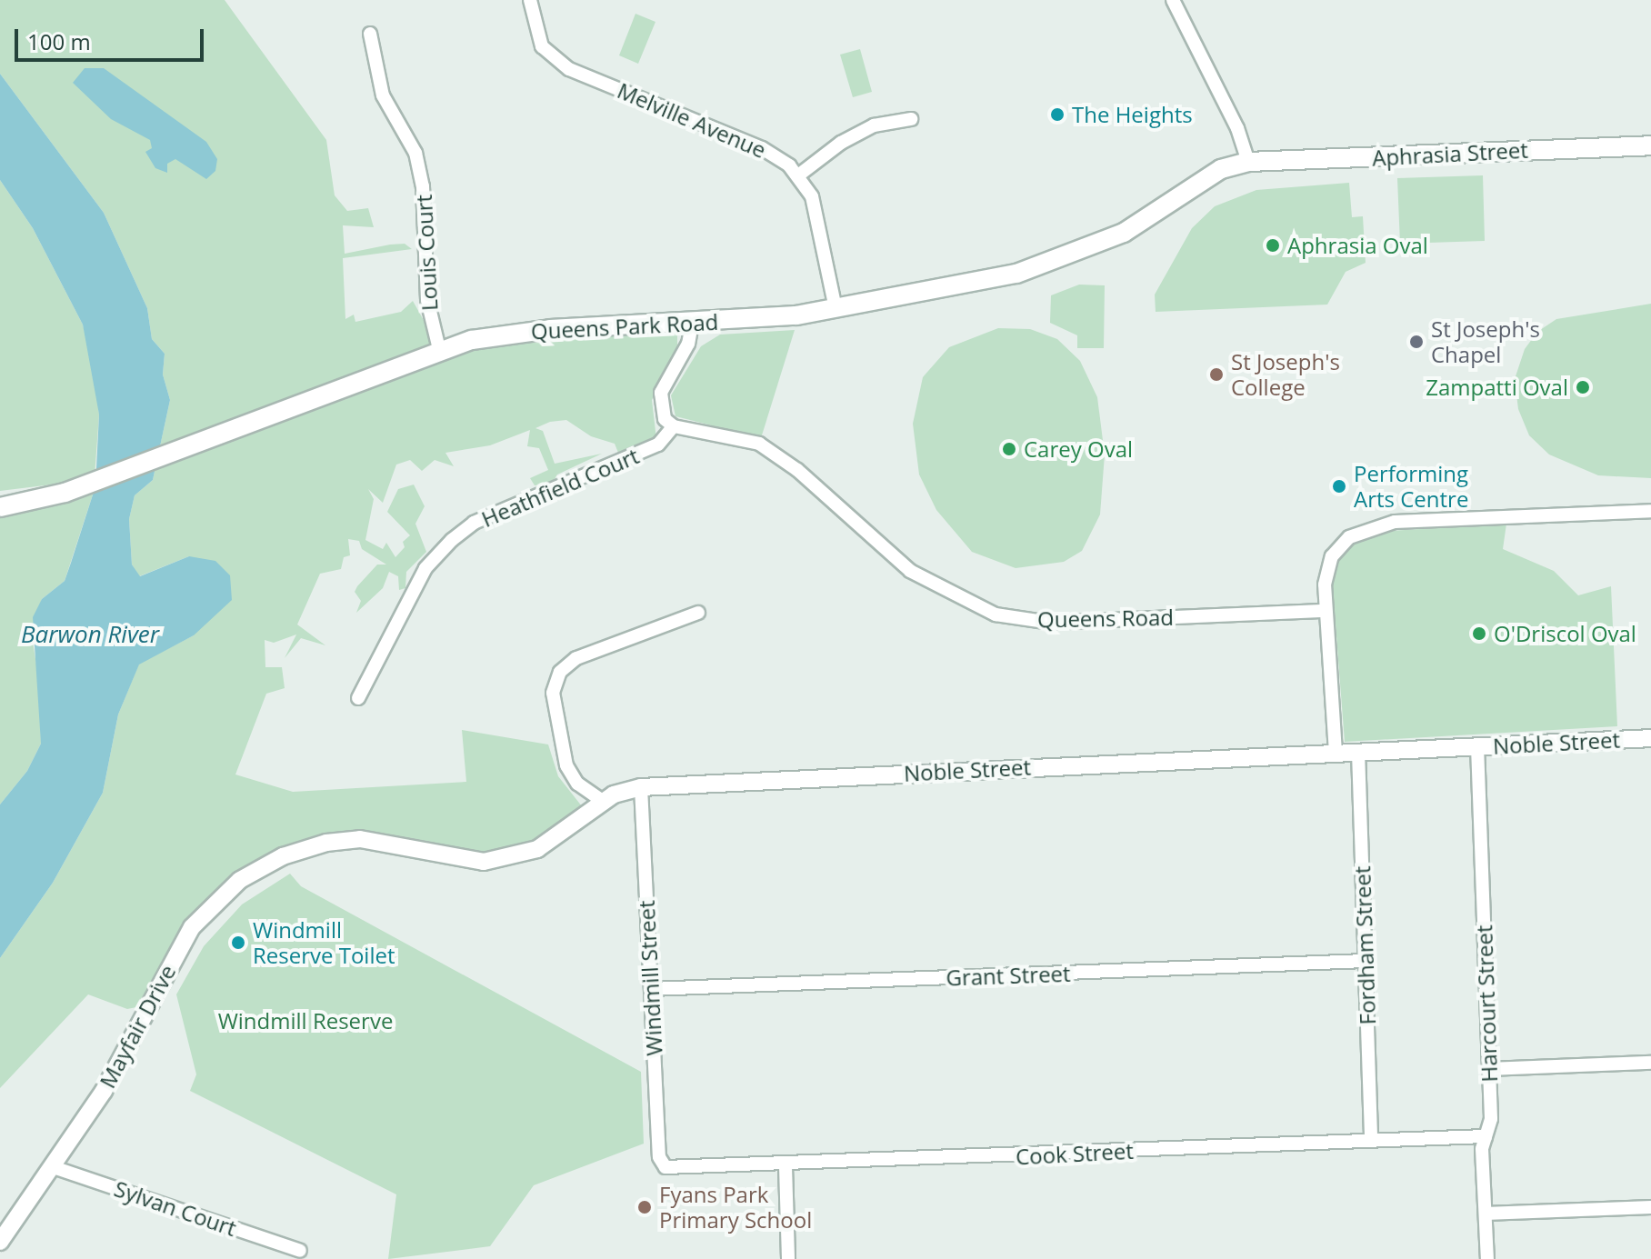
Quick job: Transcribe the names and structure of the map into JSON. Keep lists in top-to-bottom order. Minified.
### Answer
{"streets":{"main road":["Aphrasia Street","Queens Park Road"],"street":["Melville Avenue","Louis Court","Heathfield Court","Queens Road","Noble Street","Fordham Street","Grant Street","Windmill Street","Harcourt Street","Mayfair Drive","Cook Street","Sylvan Court"]},"crossings":[["Melville Avenue","Queens Park Road"],["Aphrasia Street","Queens Park Road"],["Louis Court","Queens Park Road"],["Heathfield Court","Queens Road"],["Noble Street","Fordham Street"],["Noble Street","Windmill Street"],["Noble Street","Harcourt Street"],["Noble Street","Mayfair Drive"],["Fordham Street","Grant Street"],["Fordham Street","Cook Street"],["Grant Street","Windmill Street"],["Windmill Street","Cook Street"],["Harcourt Street","Cook Street"],["Mayfair Drive","Sylvan Court"]],"water":["Barwon River"],"parks":["Windmill Reserve"],"places":["The Heights","Aphrasia Oval","St Joseph's Chapel","St Joseph's College","Zampatti Oval","Carey Oval","Performing Arts Centre","O'Driscol Oval","Windmill Reserve Toilet","Fyans Park Primary School"],"scale_bar":"100 m"}
